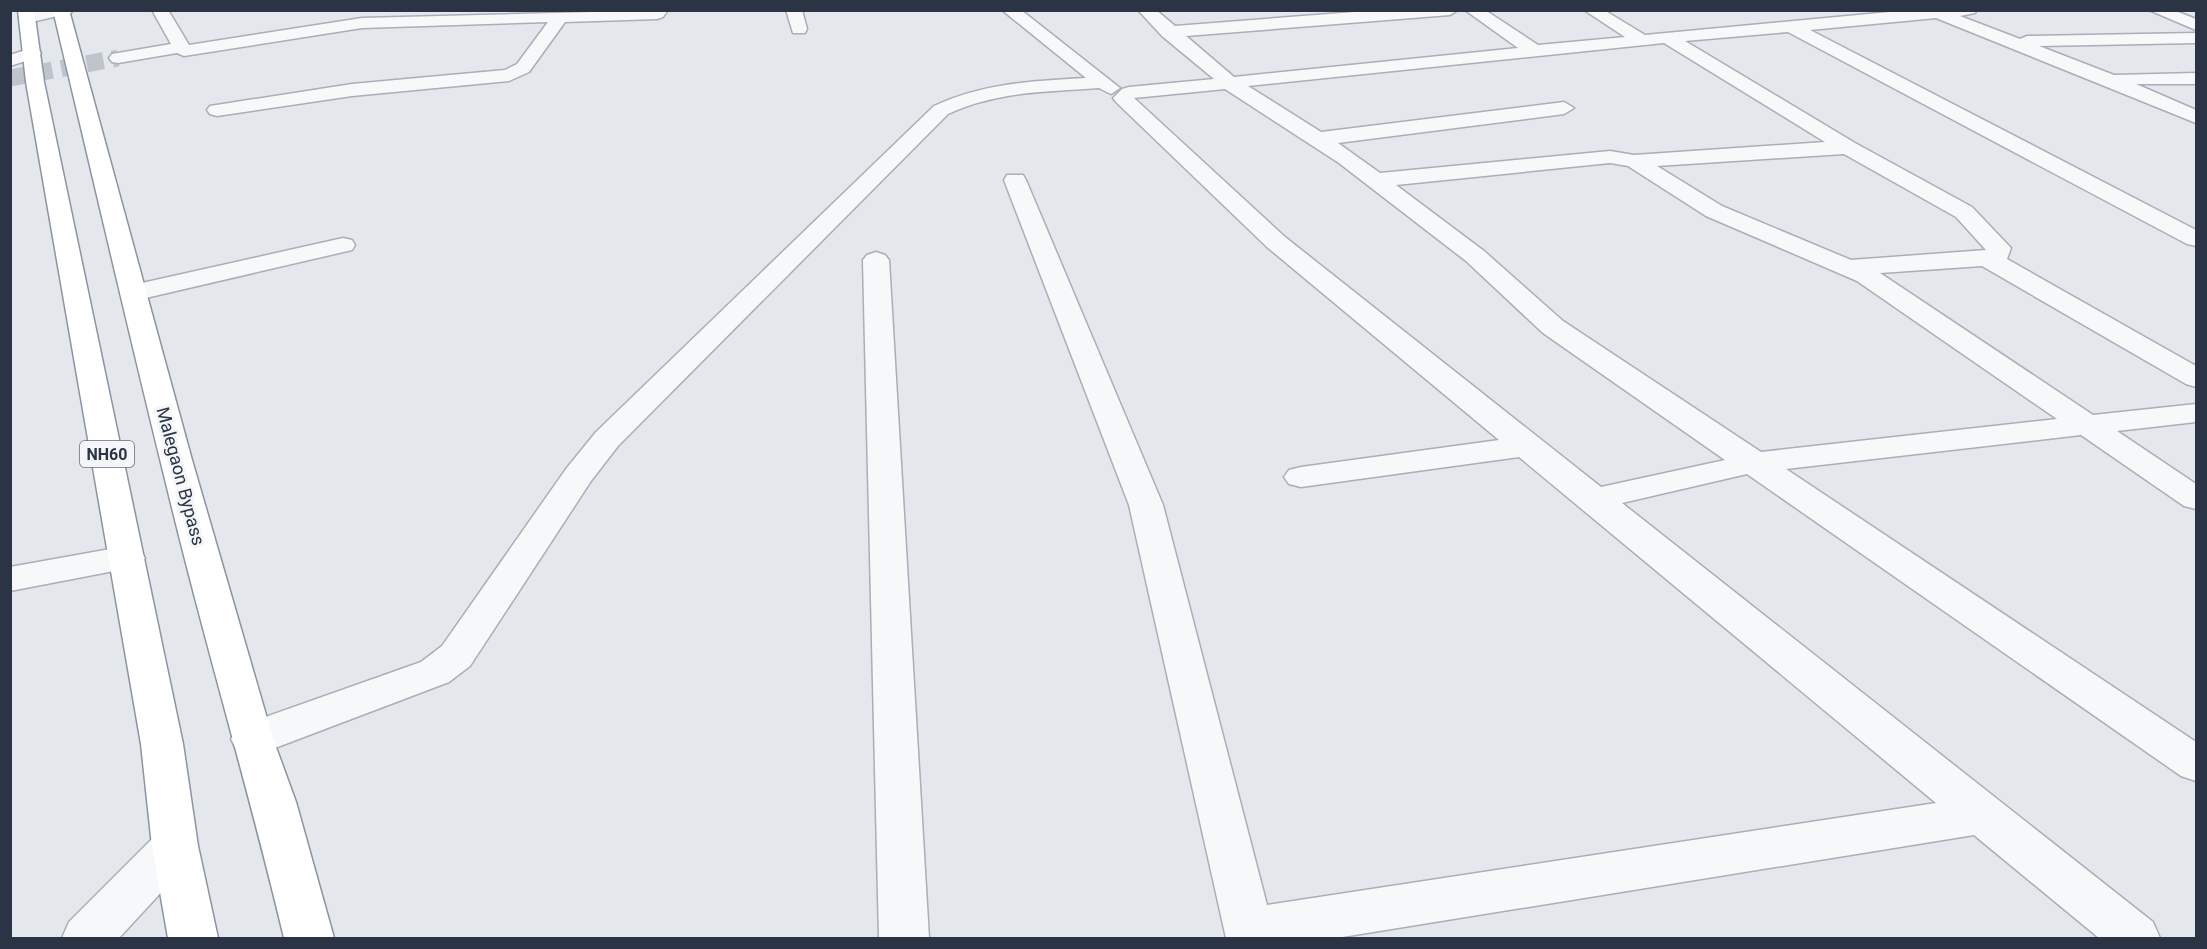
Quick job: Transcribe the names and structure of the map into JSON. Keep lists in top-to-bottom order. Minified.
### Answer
{"streets":{"highway":["NH60","Malegaon Bypass"]}}
